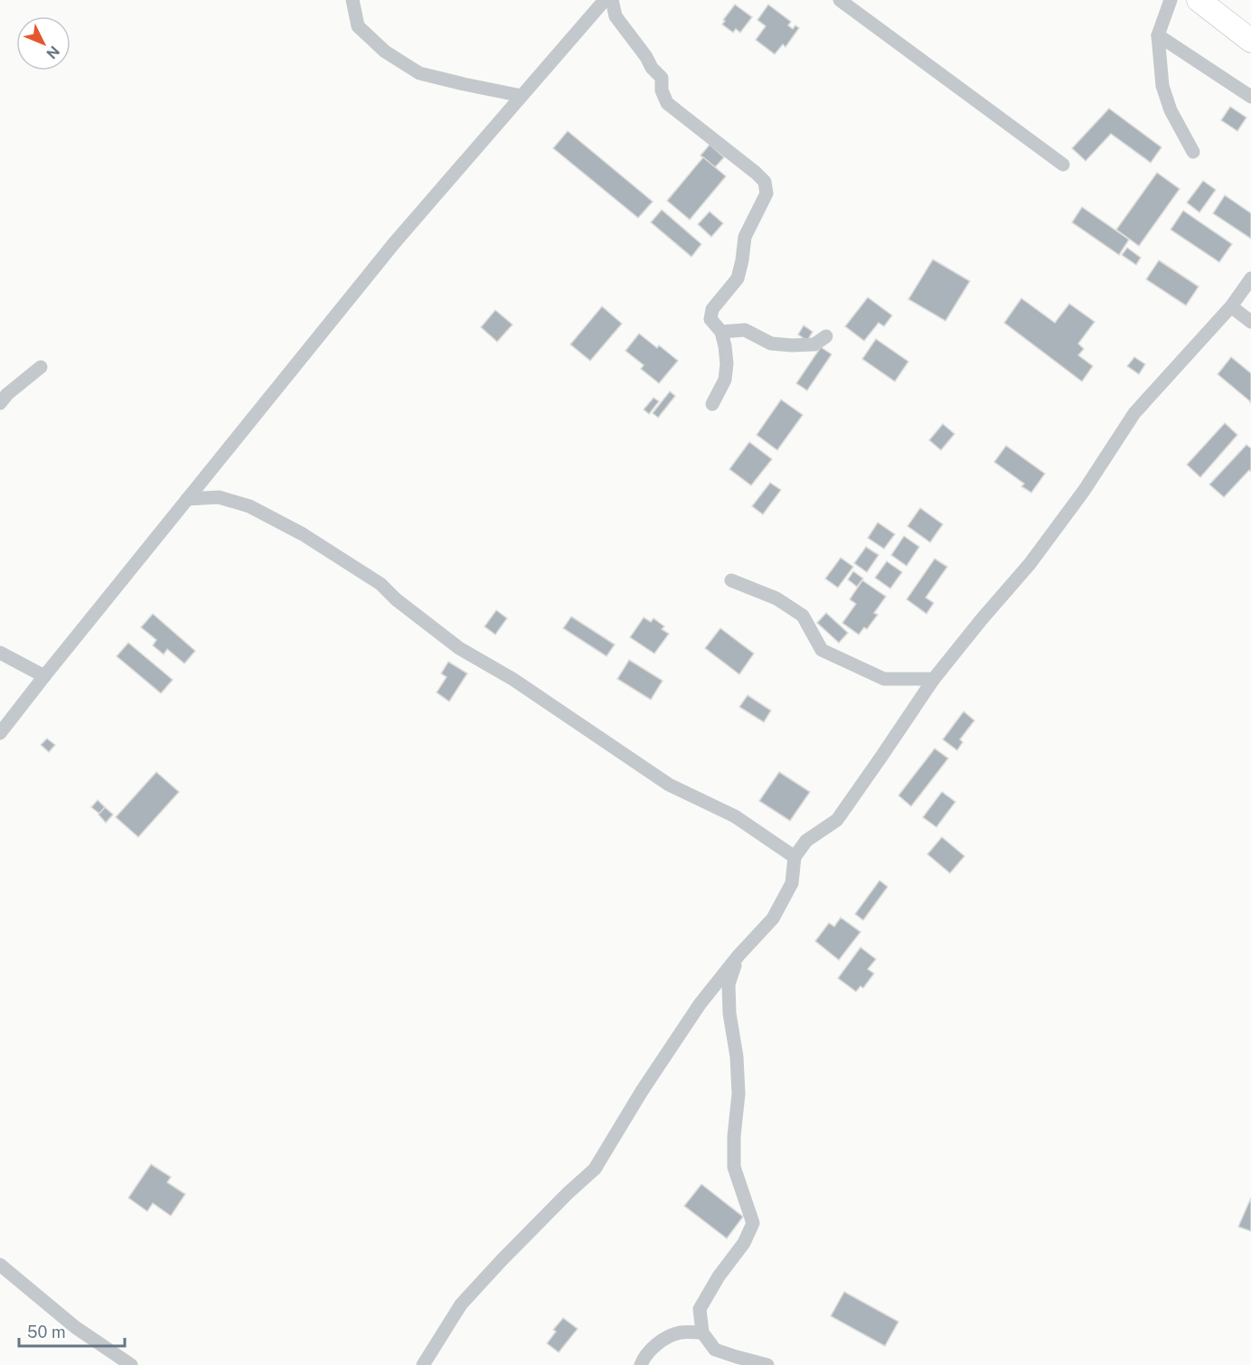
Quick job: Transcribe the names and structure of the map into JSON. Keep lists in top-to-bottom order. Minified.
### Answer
{"scale_bar":"50 m","north":"bottom right"}
